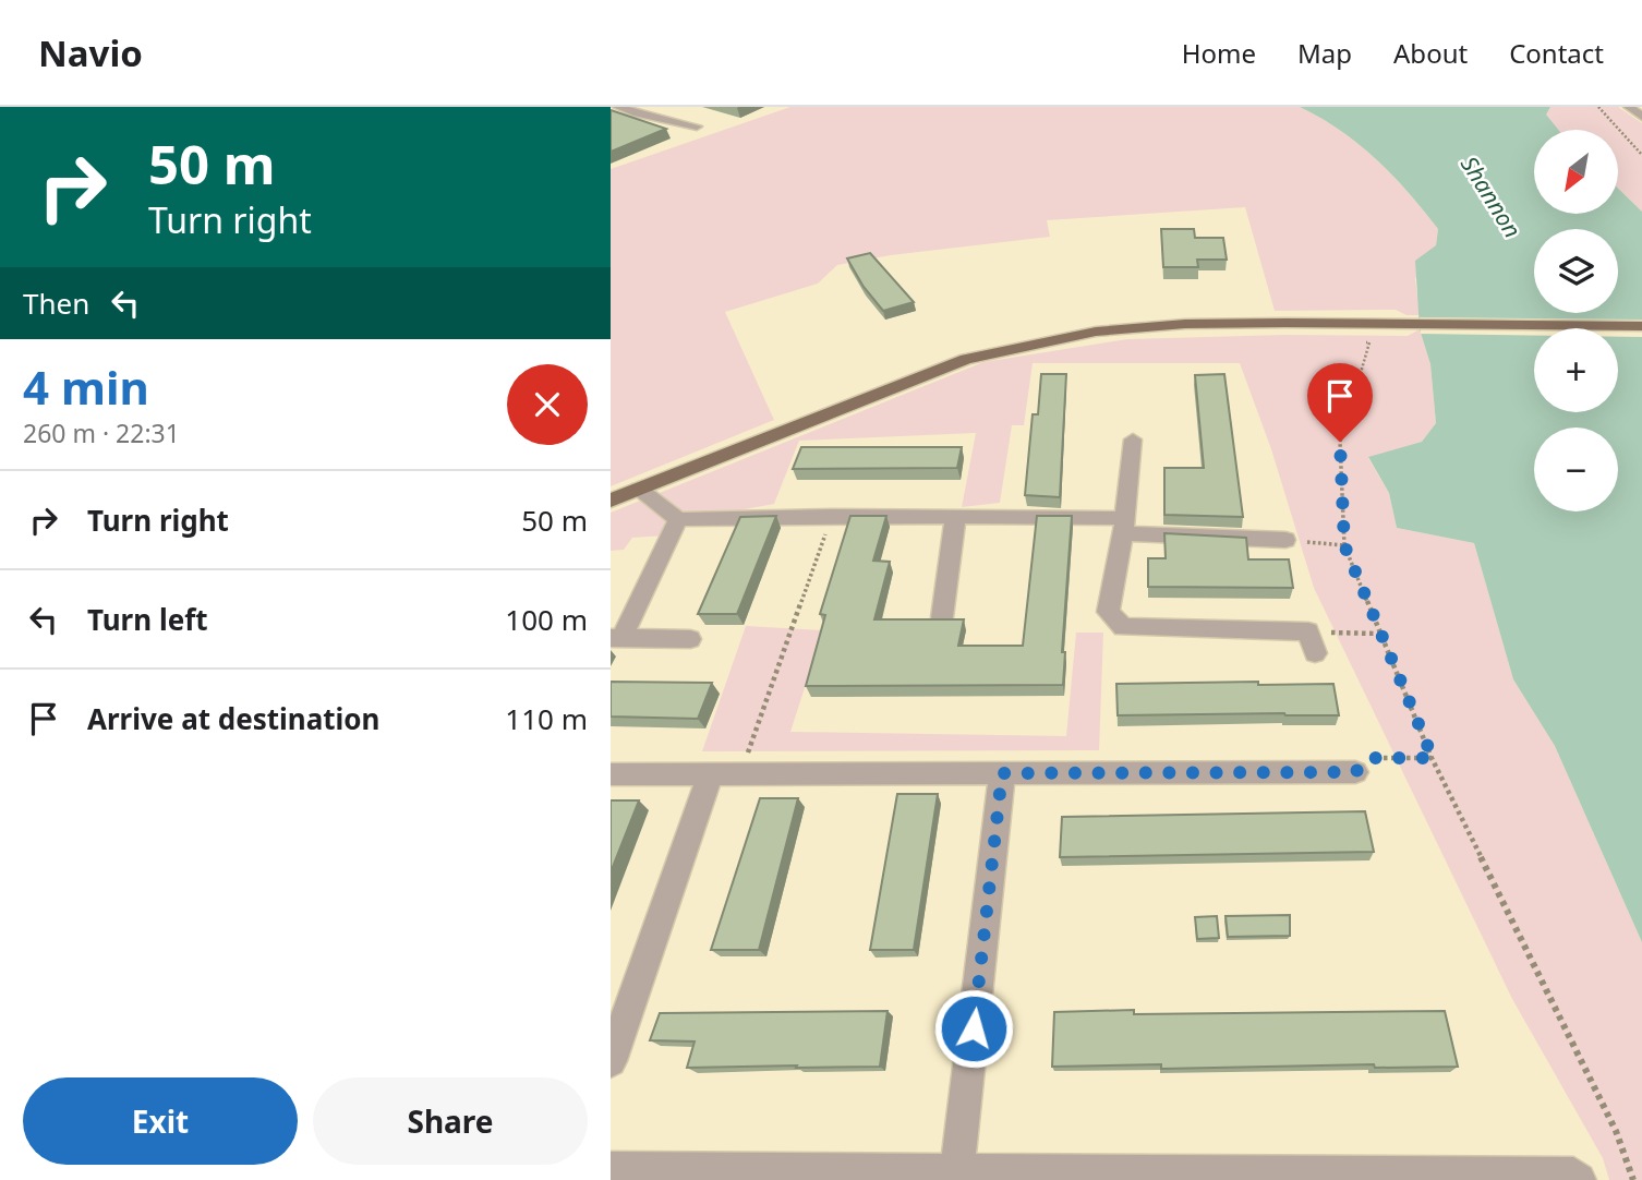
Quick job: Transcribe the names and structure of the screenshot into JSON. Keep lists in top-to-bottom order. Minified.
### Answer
{"water":["Shannon"],"north":"bottom left","page":{"header":"Navio","nav":["Home","Map","About","Contact"],"turn":["50 m","Turn right"],"map_buttons":["+","−"],"then":"Then","heading":["4 min","260 m · 22:31"],"list":[{"name":"Turn right","value":"50 m"},{"name":"Turn left","value":"100 m"},{"name":"Arrive at destination","value":"110 m"}],"buttons":["Exit","Share"]}}
